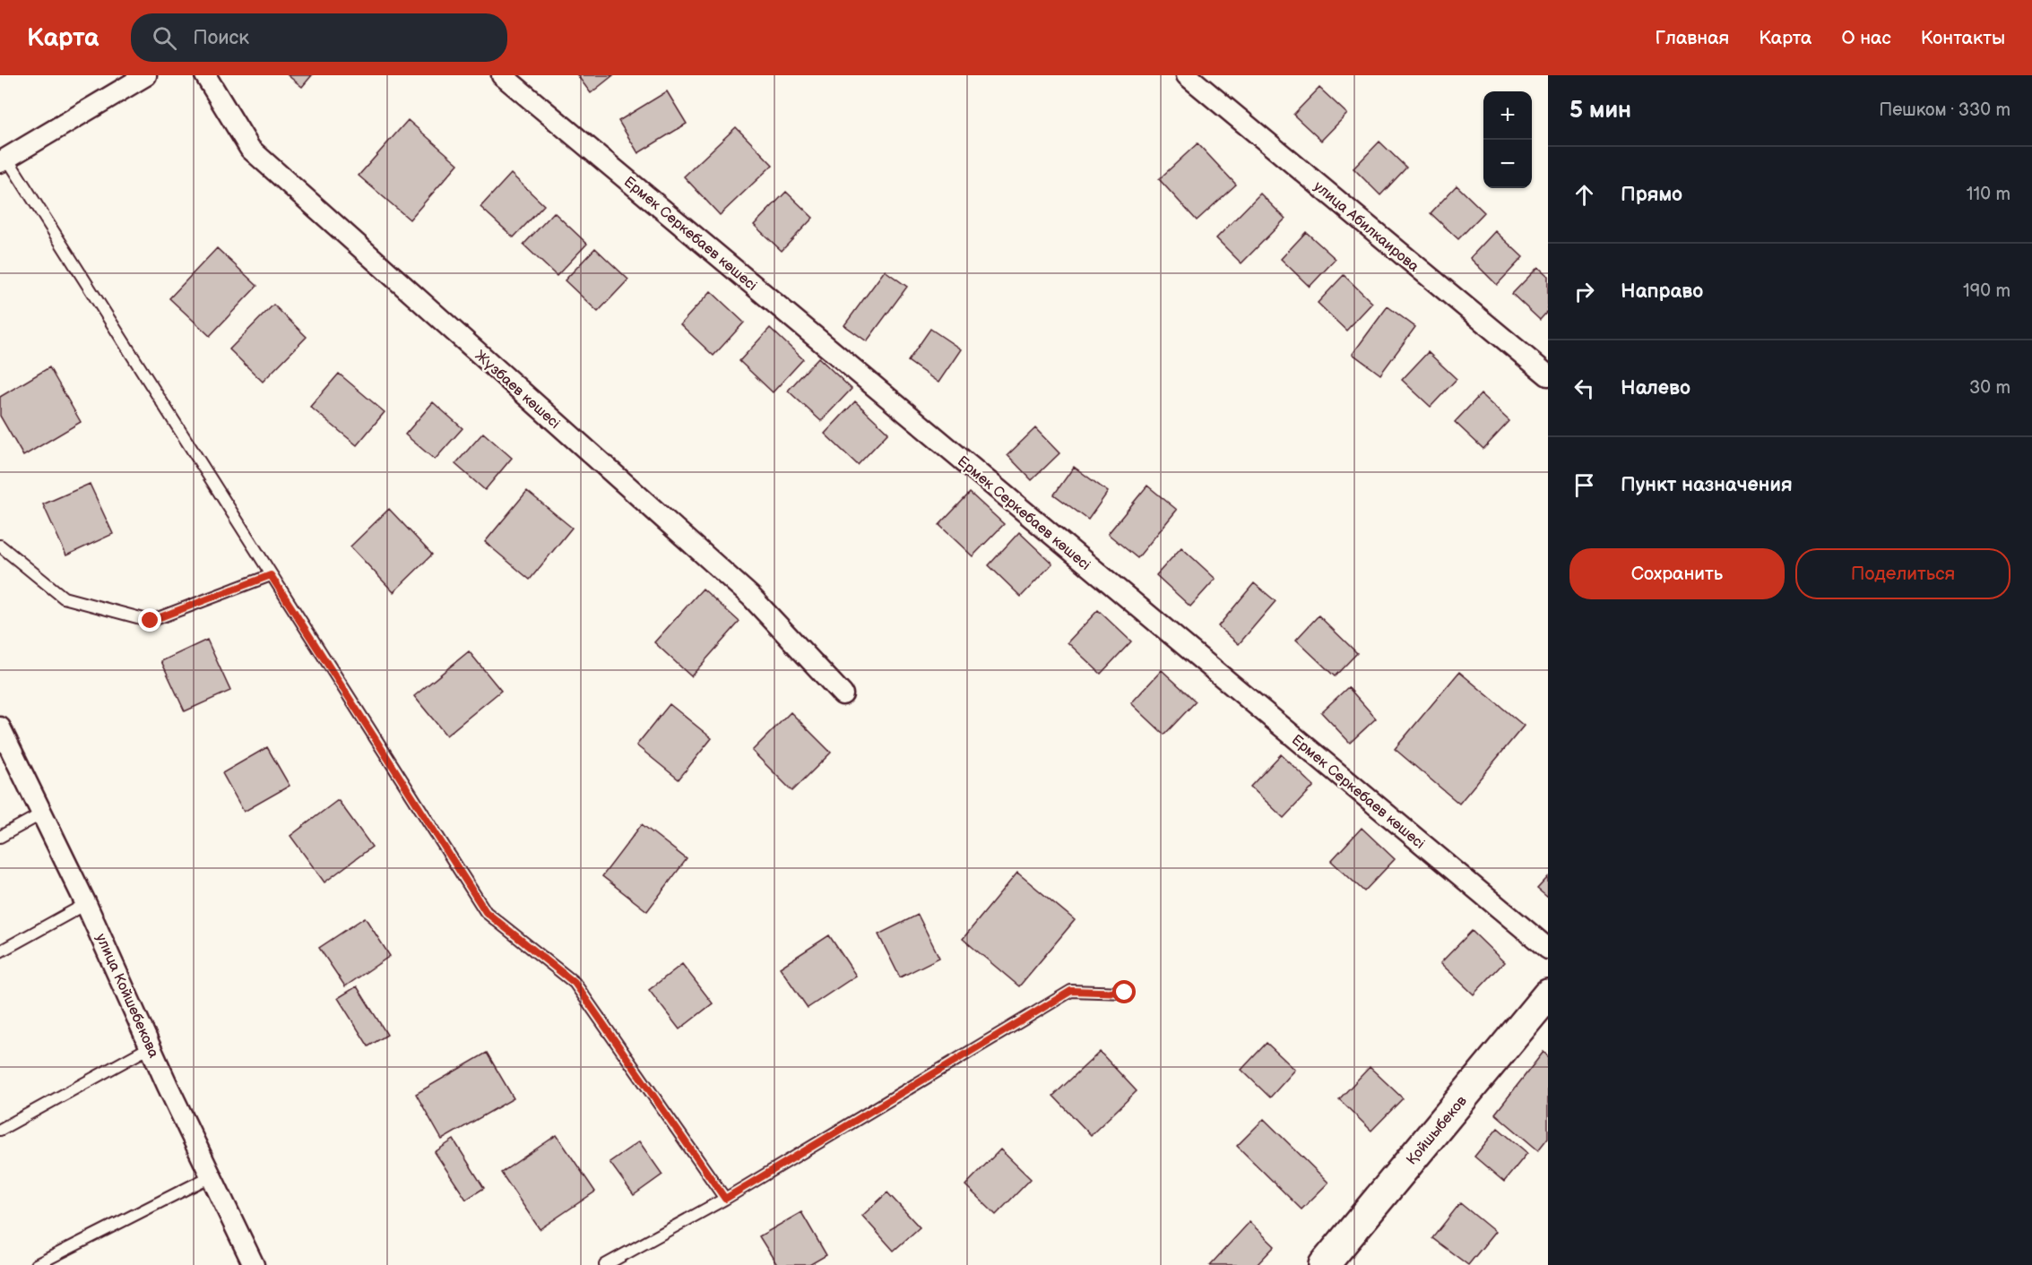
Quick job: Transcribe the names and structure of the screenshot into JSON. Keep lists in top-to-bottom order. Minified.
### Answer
{"streets":{"street":["улица Абилкаирова","Ермек Серкебаев көшесі","Жүзбаев көшесі","улица Койшебекова","Қойшыбеков"]},"page":{"header":"Карта","search":"Поиск","nav":["Главная","Карта","О нас","Контакты"],"heading":["5 мин","Пешком · 330 m"],"map_buttons":["+","−"],"list":[["Прямо","110 m"],["Направо","190 m"],["Налево","30 m"],"Пункт назначения"],"buttons":["Сохранить","Поделиться"]}}
